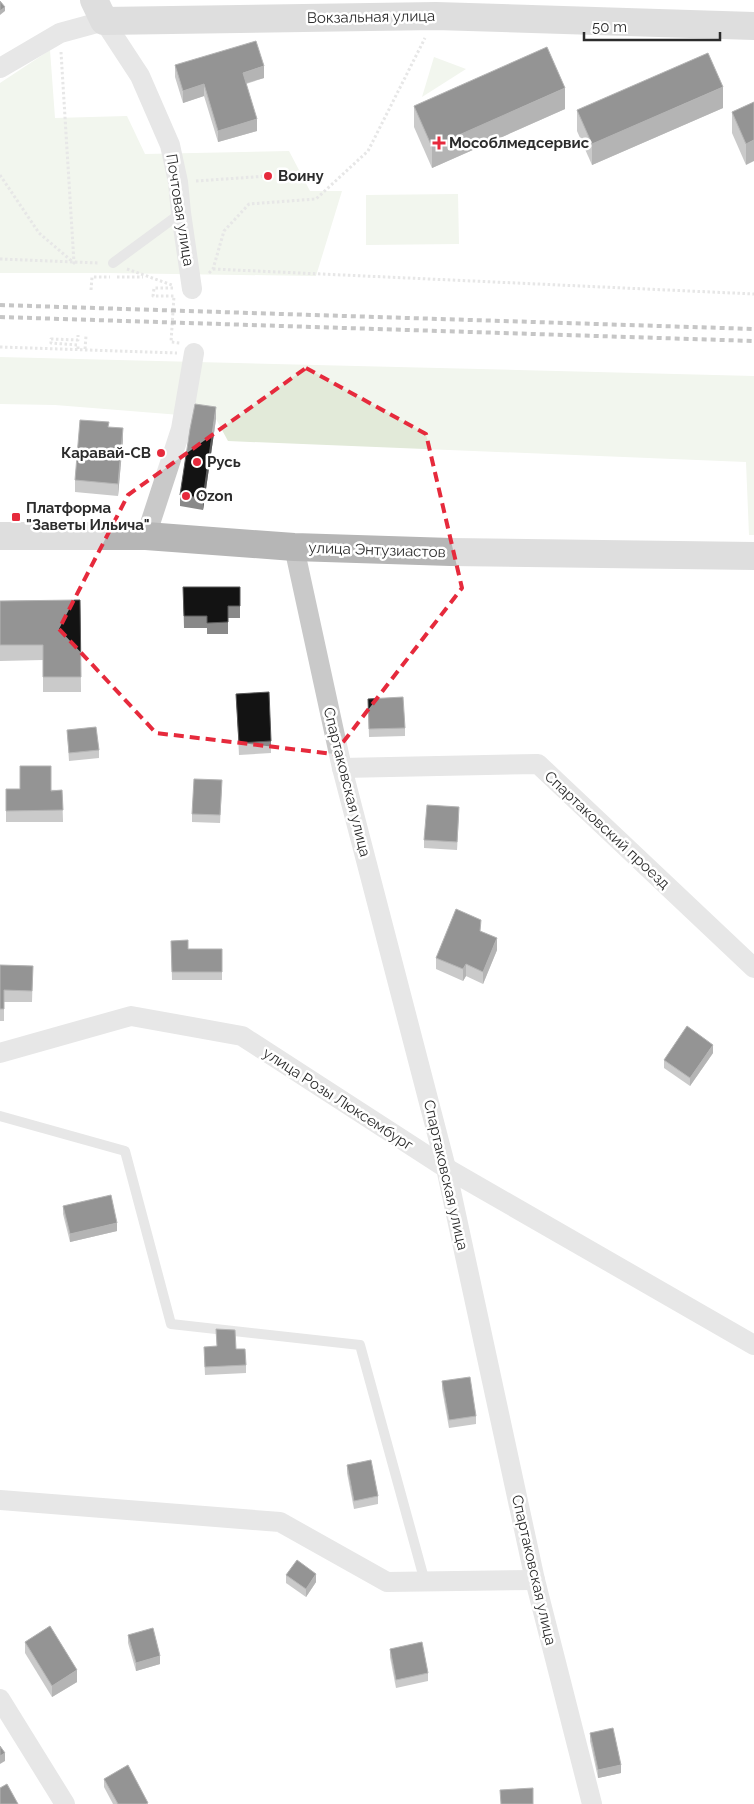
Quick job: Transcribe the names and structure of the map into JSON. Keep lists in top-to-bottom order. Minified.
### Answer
{"streets":{"street":["Вокзальная улица","Почтовая улица","улица Энтузиастов","Спартаковская улица","Спартаковский проезд","улица Розы Люксембург"]},"crossings":[["Вокзальная улица","Почтовая улица"],["улица Энтузиастов","Спартаковская улица"],["Спартаковская улица","Спартаковский проезд"],["Спартаковская улица","улица Розы Люксембург"]],"places":{"health":["Мособлмедсервис"],"other":["Воину","Каравай-СВ","Русь","Ozon"],"transit":["Платформа \"Заветы Ильича\""]},"scale_bar":"50 m"}
